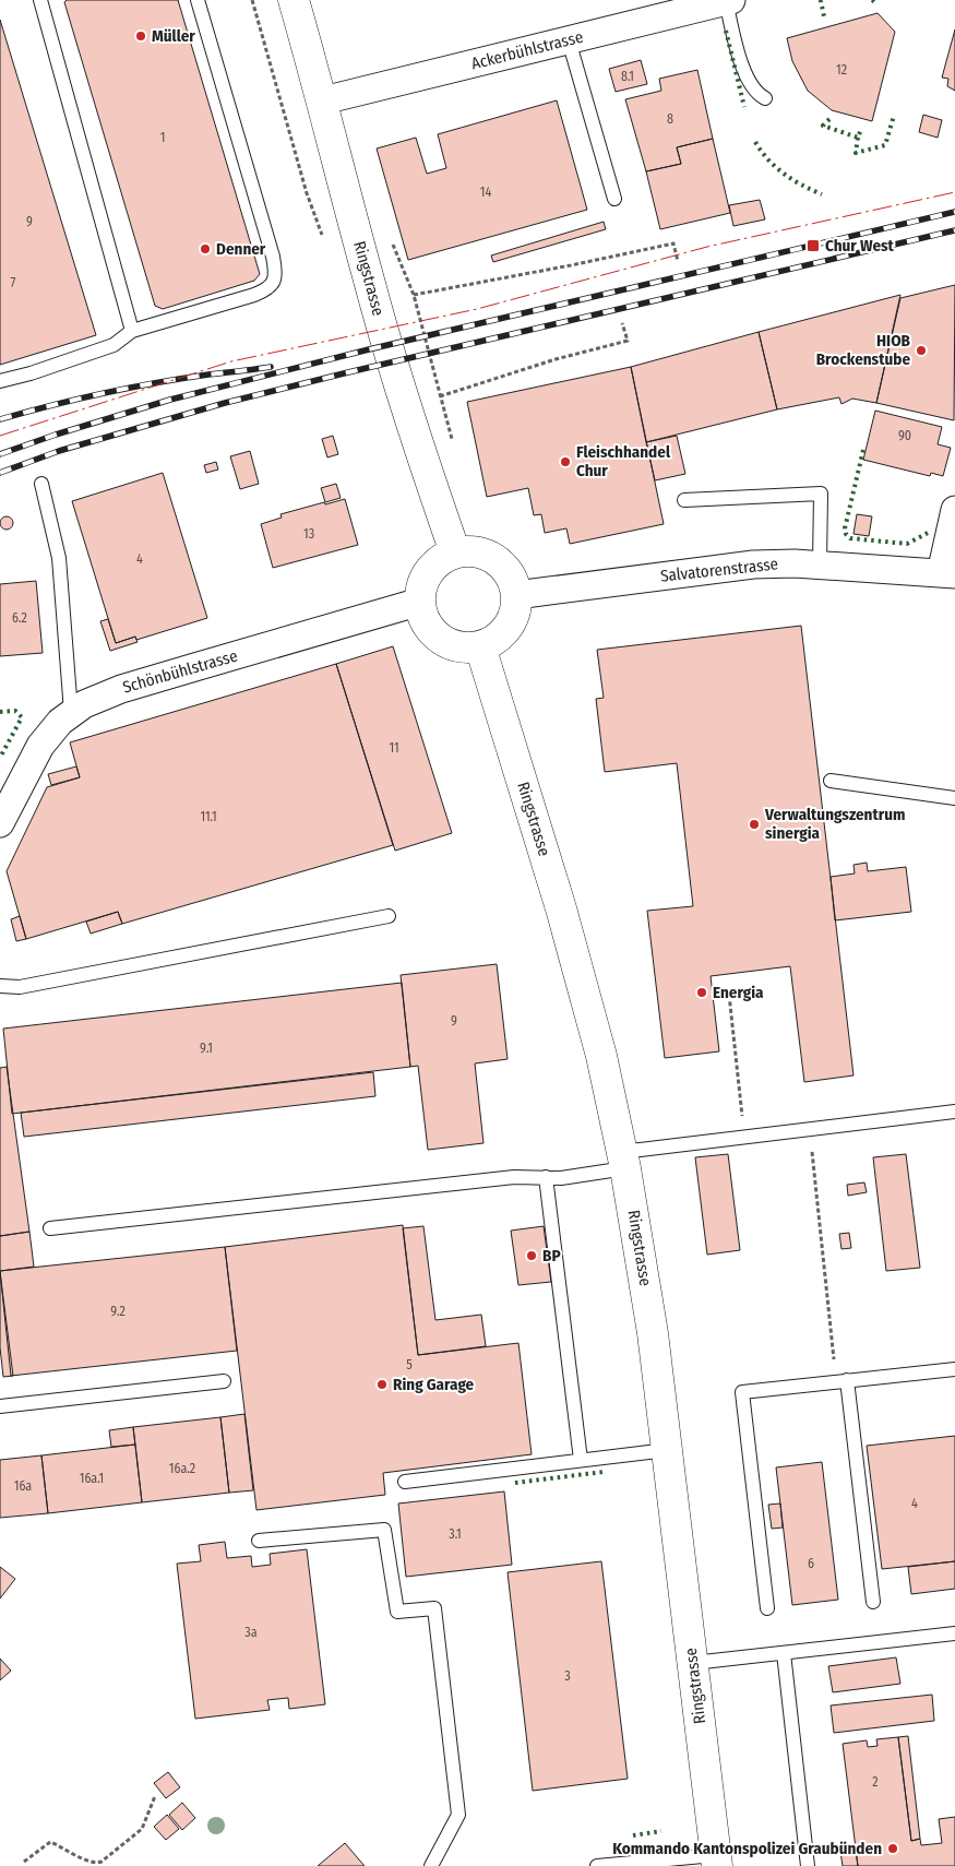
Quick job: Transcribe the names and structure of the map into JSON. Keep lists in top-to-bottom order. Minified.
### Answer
{"streets":{"main road":["Ringstrasse"],"street":["Ackerbühlstrasse","Salvatorenstrasse","Schönbühlstrasse"]},"crossings":[["Ackerbühlstrasse","Ringstrasse"],["Ringstrasse","Salvatorenstrasse"],["Ringstrasse","Schönbühlstrasse"],["Salvatorenstrasse","Schönbühlstrasse"]],"places":{"other":["Müller","Denner","HIOB Brockenstube","Fleischhandel Chur","Verwaltungszentrum sinergia","Energia","BP","Ring Garage","Kommando Kantonspolizei Graubünden"],"transit":["Chur West"]},"house_numbers":["12","8.1","8","1","14","9","7","90","13","4","6.2","11","11.1","9","9.1","9.2","5","16a.2","16a.1","16a","4","3.1","6","3a","3","2"]}
